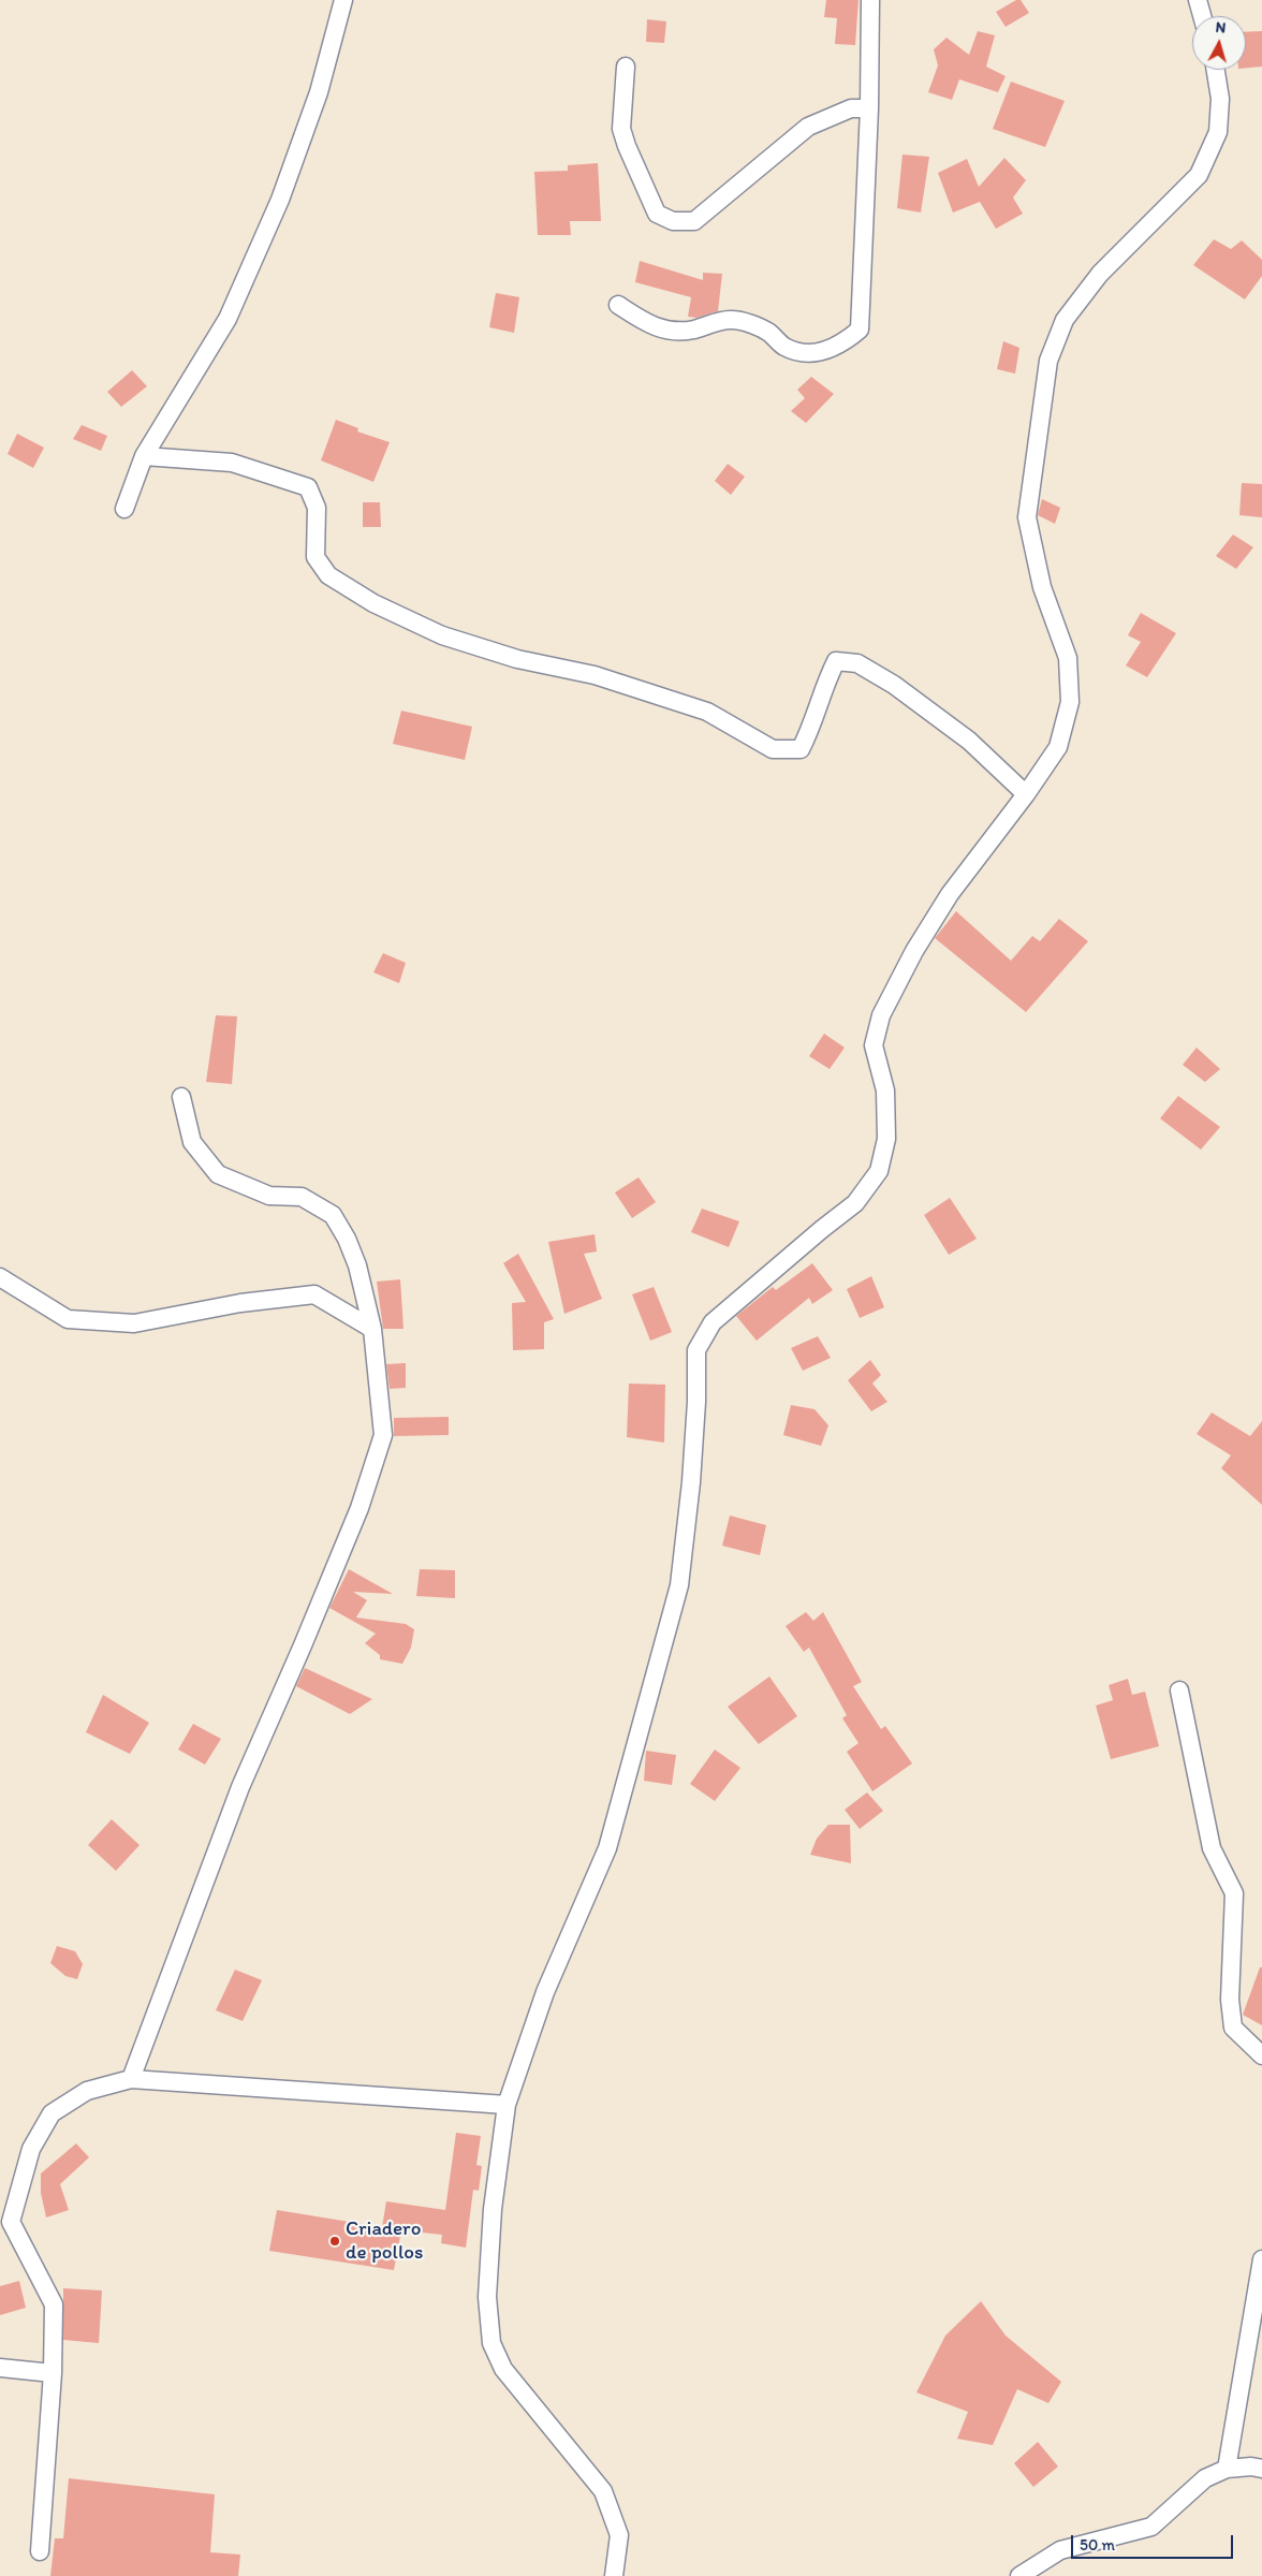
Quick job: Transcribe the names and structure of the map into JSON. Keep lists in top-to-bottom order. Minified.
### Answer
{"places":["Criadero de pollos"],"scale_bar":"50 m","north":"top"}
